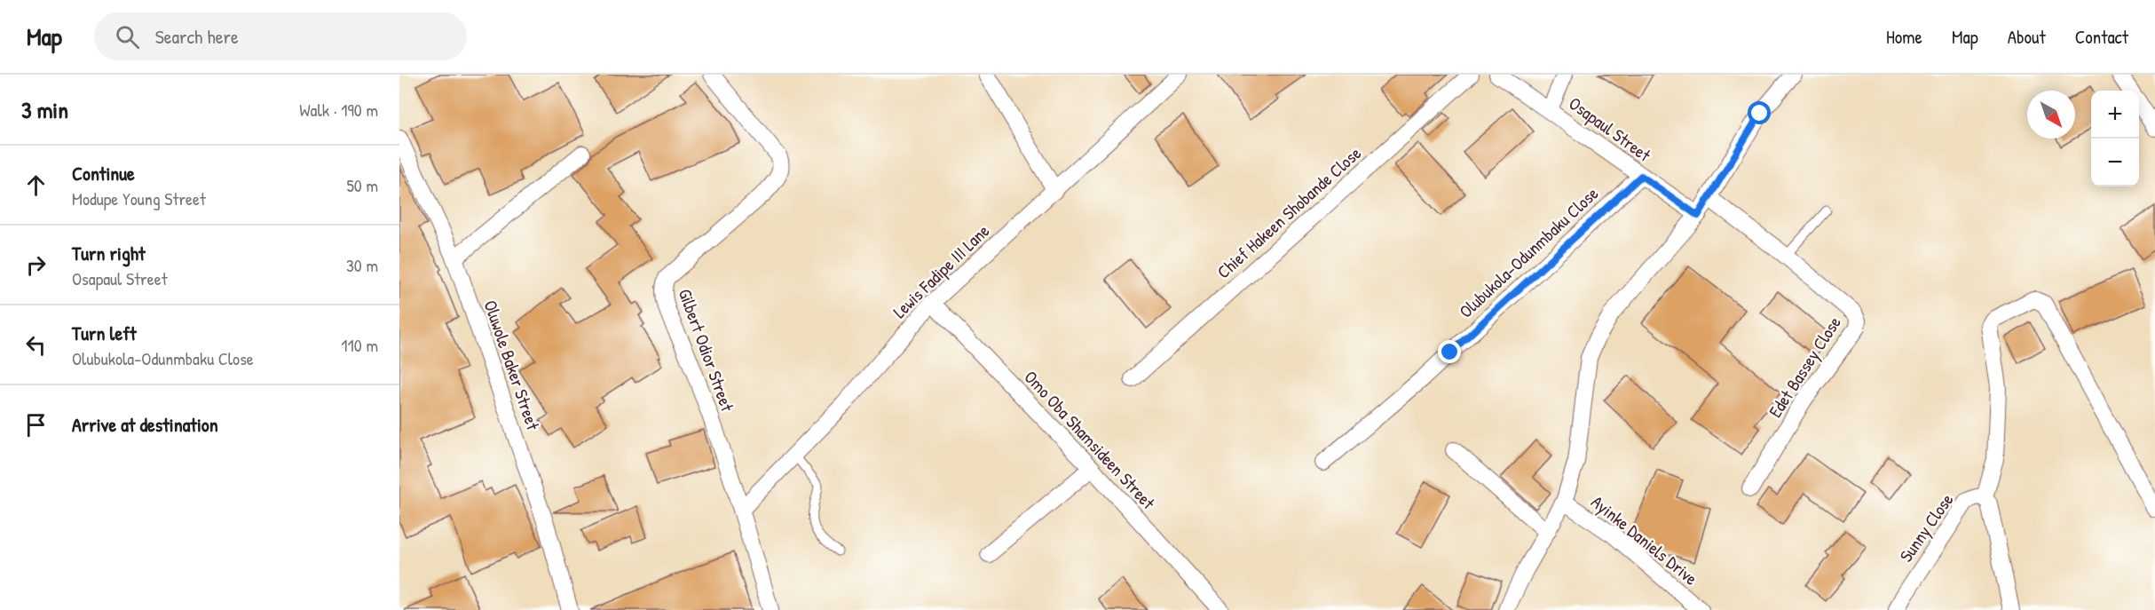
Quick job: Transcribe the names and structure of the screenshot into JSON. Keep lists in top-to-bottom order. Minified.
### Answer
{"streets":{"street":["Osapaul Street","Chief Hakeen Shobande Close","Olubukola-Odunmbaku Close","Lewis Fadipe III Lane","Gilbert Odior Street","Oluwole Baker Street","Edet Bassey Close","Omo Oba Shamsideen Street","Sunny Close","Ayinke Daniels Drive"]},"crossings":[["Osapaul Street","Olubukola-Odunmbaku Close"],["Lewis Fadipe III Lane","Gilbert Odior Street"],["Lewis Fadipe III Lane","Omo Oba Shamsideen Street"]],"north":"bottom right","page":{"header":"Map","search":"Search here","nav":["Home","Map","About","Contact"],"heading":["3 min","Walk · 190 m"],"map_buttons":["+","−"],"list":[["Continue","Modupe Young Street","50 m"],["Turn right","Osapaul Street","30 m"],["Turn left","Olubukola-Odunmbaku Close","110 m"],"Arrive at destination"]}}
